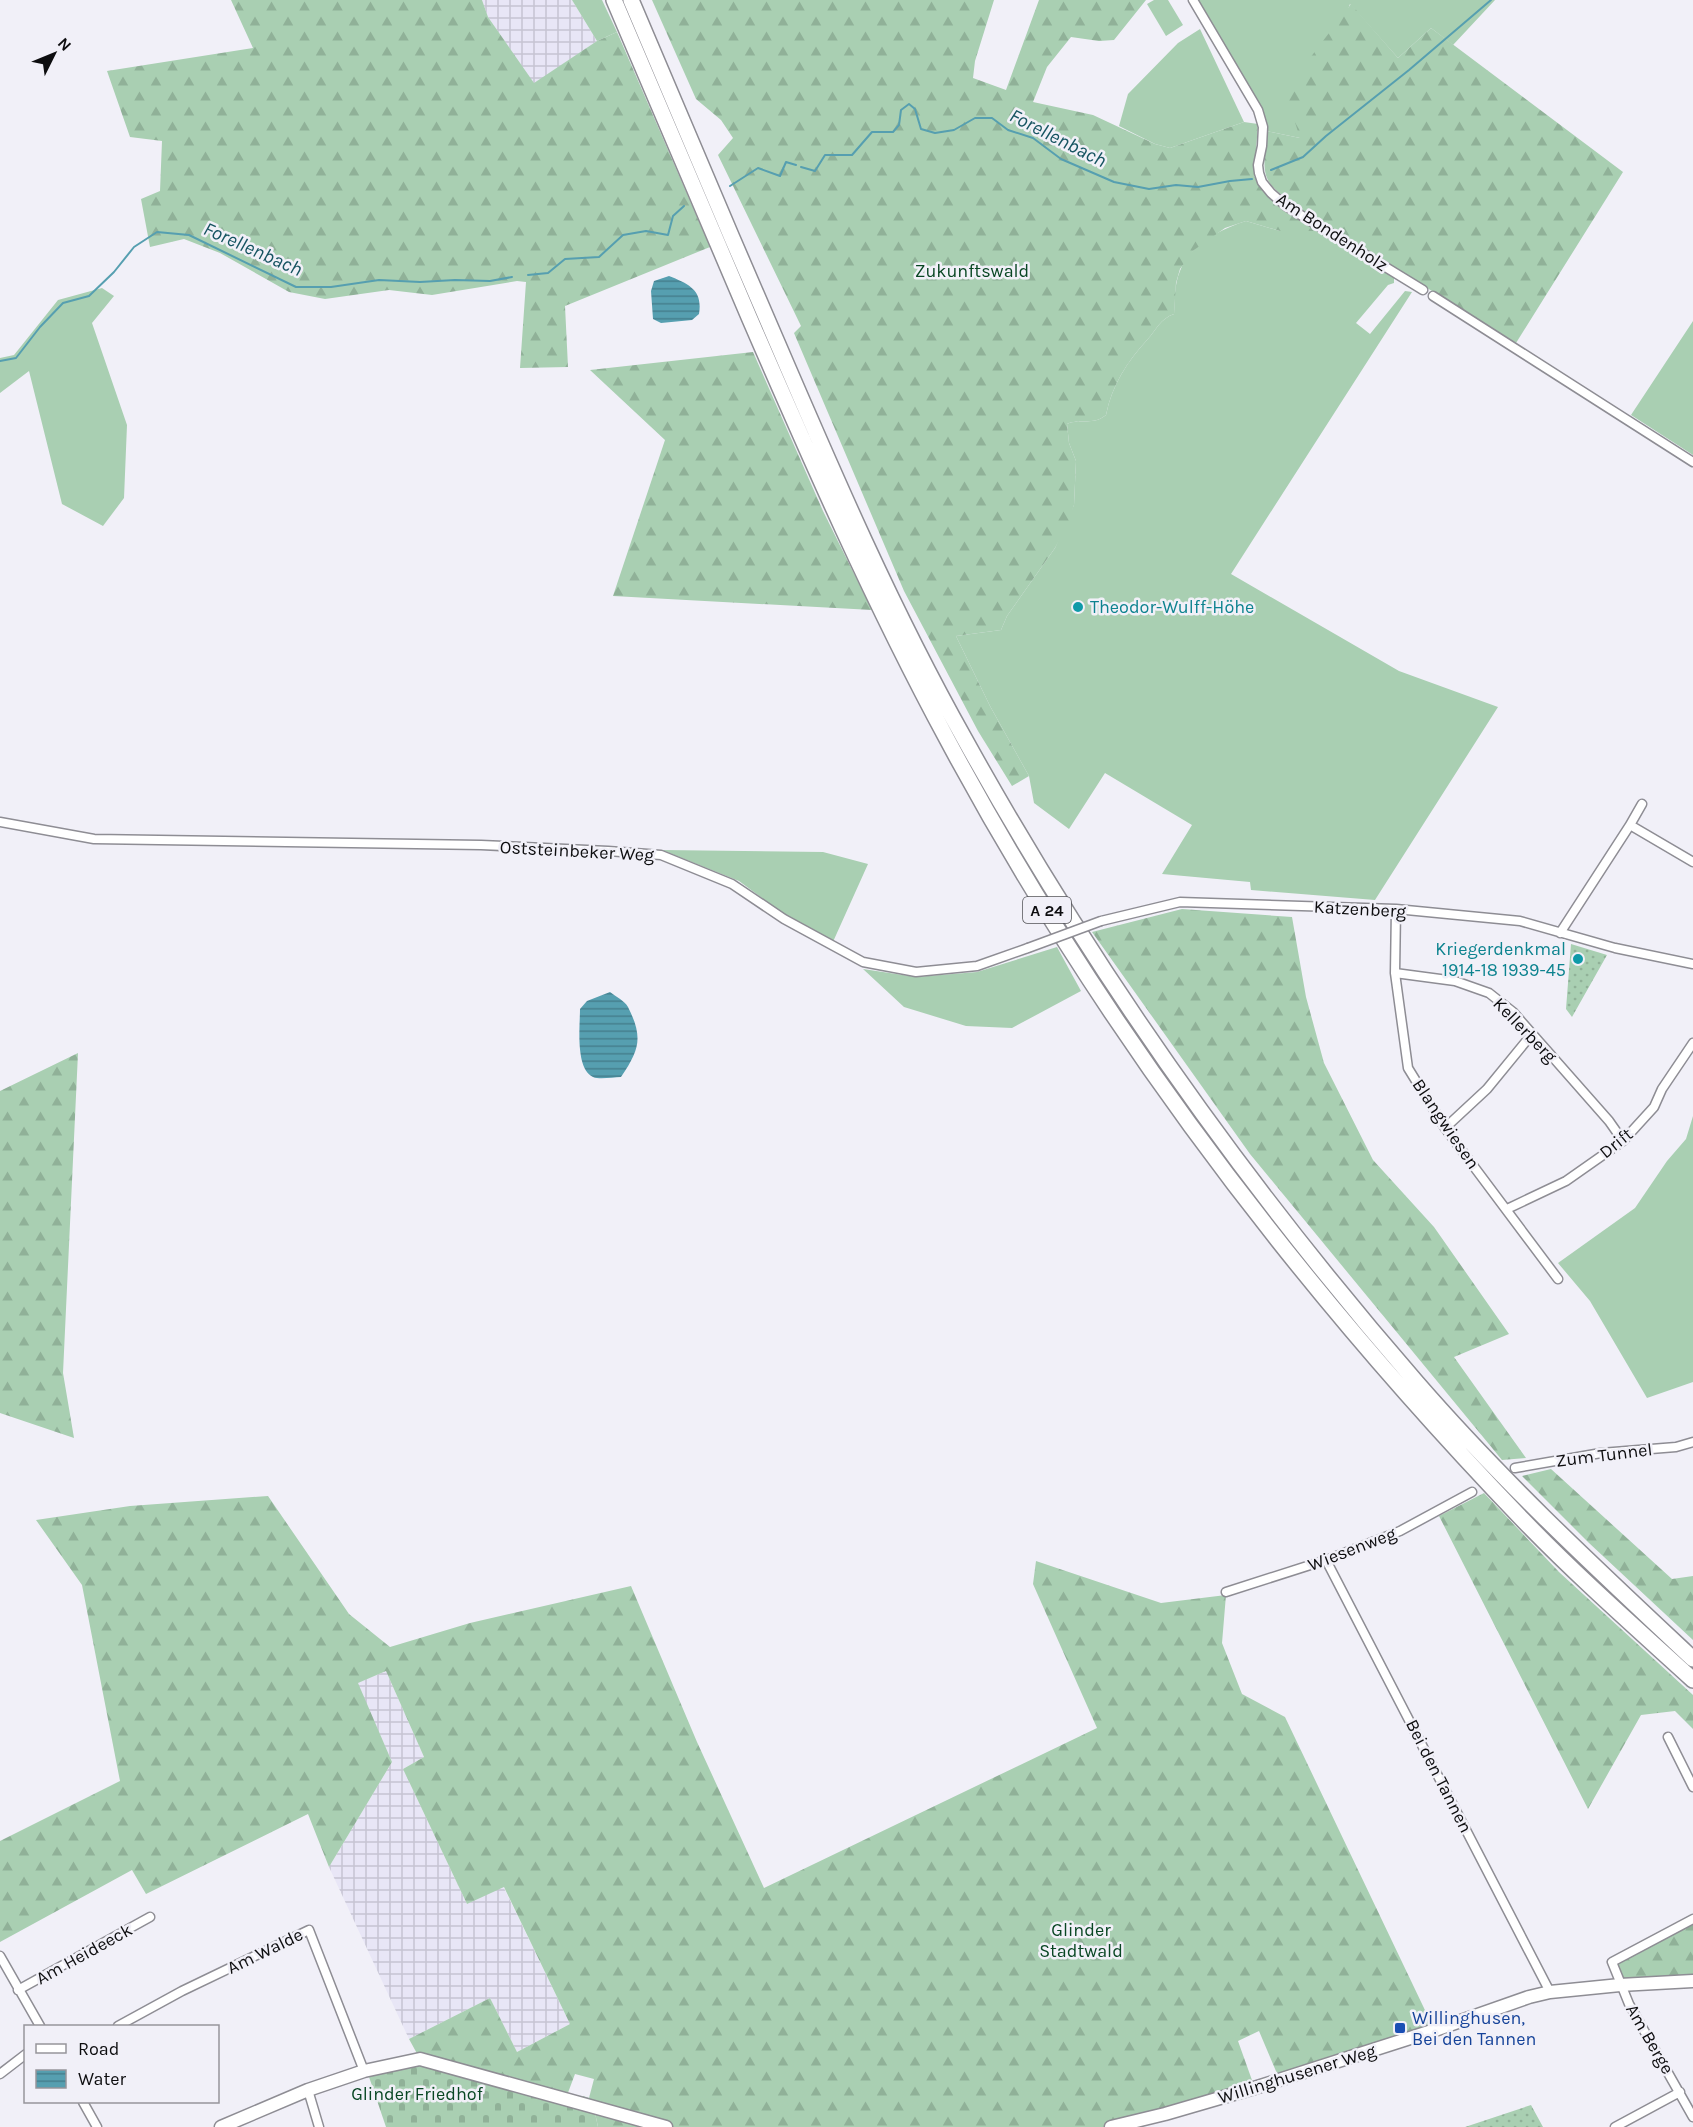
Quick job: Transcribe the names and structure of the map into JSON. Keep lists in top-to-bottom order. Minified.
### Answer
{"streets":{"highway":["A 24"],"street":["Am Bondenholz","Oststeinbeker Weg","Katzenberg","Kellerberg","Blangwiesen","Drift","Zum Tunnel","Wiesenweg","Bei den Tannen","Am Walde","Am Heideeck","Am Berge","Willinghusener Weg"]},"crossings":[["Oststeinbeker Weg","Katzenberg"],["Katzenberg","Blangwiesen"],["Kellerberg","Blangwiesen"],["Kellerberg","Drift"],["Blangwiesen","Drift"],["Wiesenweg","Bei den Tannen"],["Bei den Tannen","Willinghusener Weg"],["Am Berge","Willinghusener Weg"]],"water":["Forellenbach"],"parks":["Zukunftswald","Glinder Stadtwald","Glinder Friedhof"],"places":{"other":["Theodor-Wulff-Höhe","Kriegerdenkmal 1914-18 1939-45"],"transit":["Willinghusen, Bei den Tannen"]},"legend":["Road","Water"],"north":"top right"}
